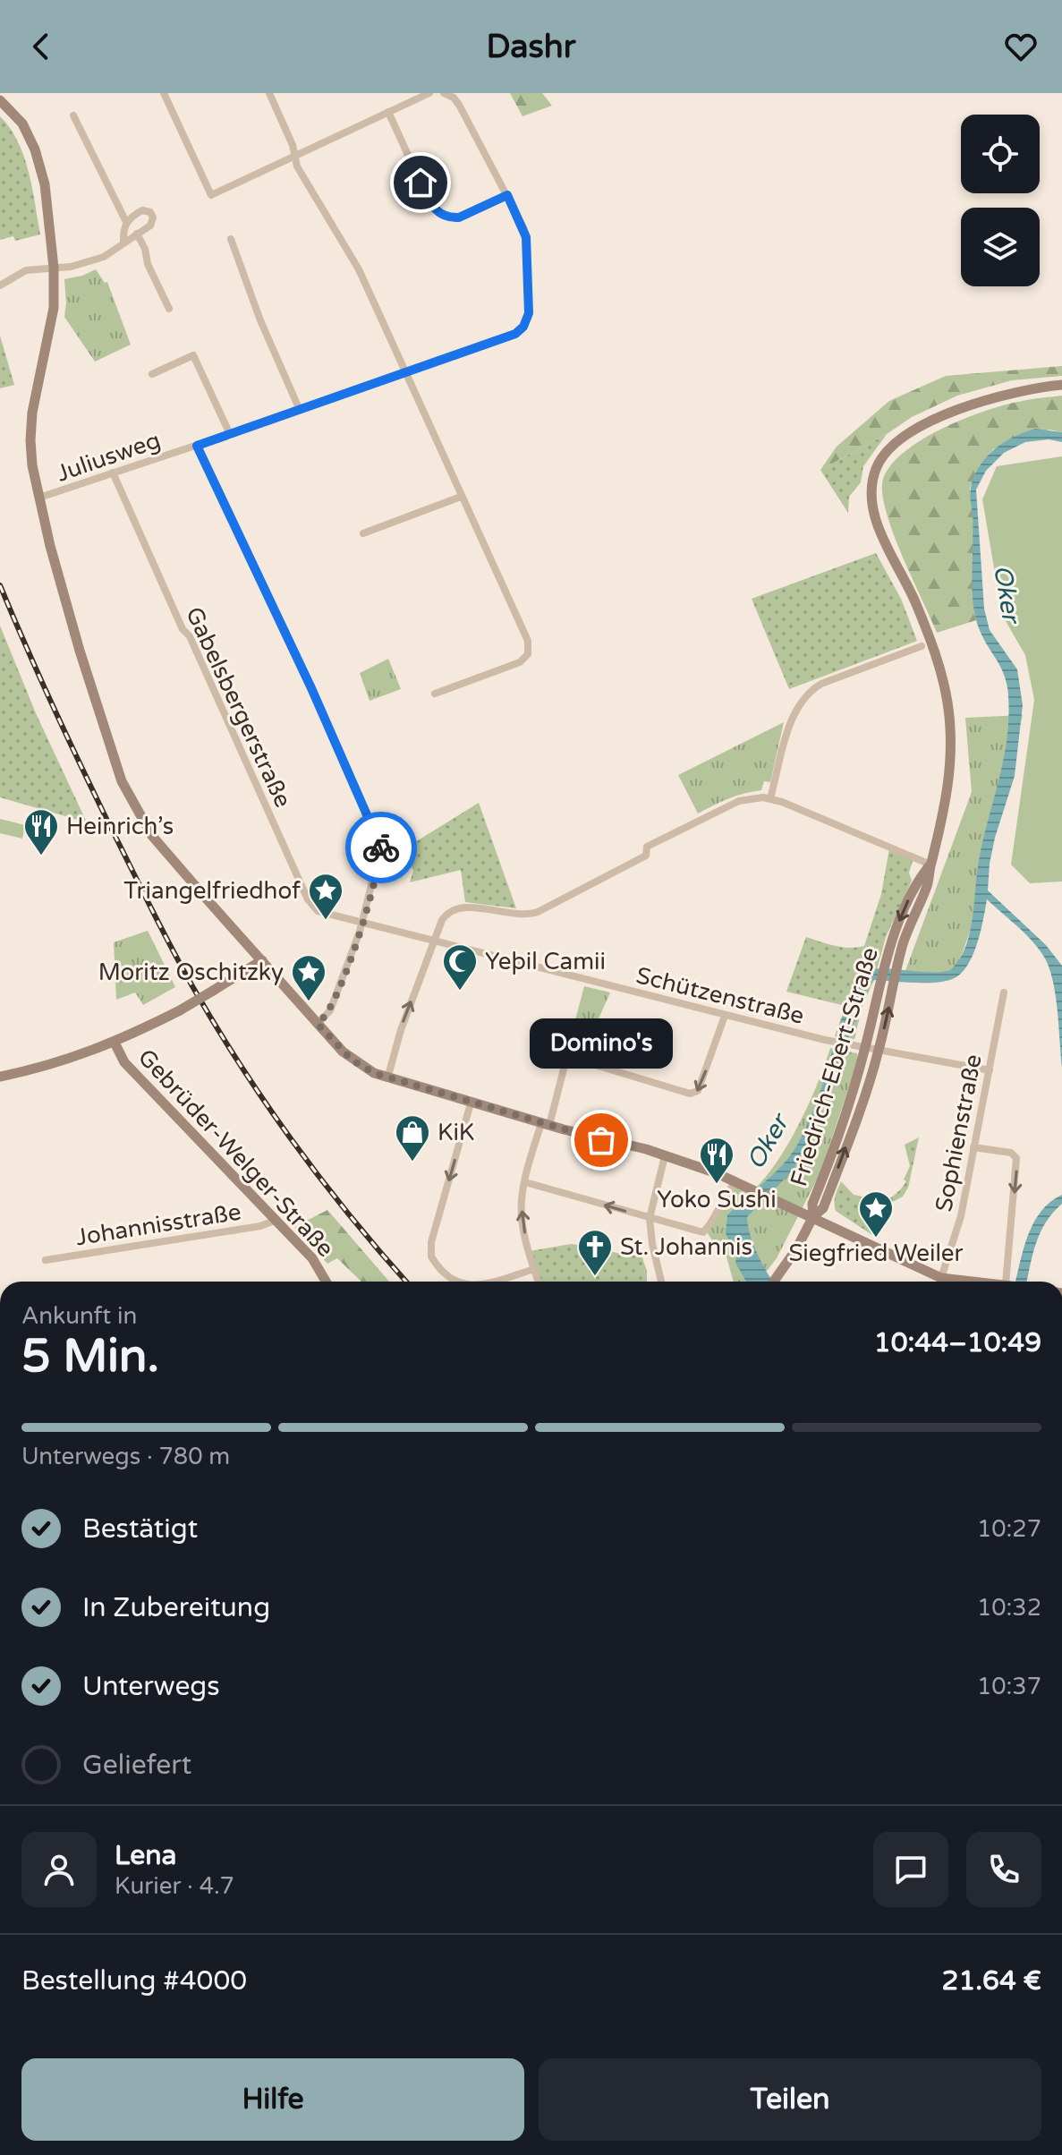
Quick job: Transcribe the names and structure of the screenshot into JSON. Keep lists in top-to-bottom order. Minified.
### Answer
{"streets":{"street":["Juliusweg","Gabelsbergerstraße","Schützenstraße","Friedrich-Ebert-Straße","Sophienstraße","Gebrüder-Welger-Straße","Johannisstraße"]},"crossings":[["Juliusweg","Gabelsbergerstraße"],["Gabelsbergerstraße","Schützenstraße"],["Schützenstraße","Friedrich-Ebert-Straße"],["Schützenstraße","Sophienstraße"],["Gebrüder-Welger-Straße","Johannisstraße"]],"water":["Oker"],"places":{"restaurant":["Heinrich’s","Yoko Sushi"],"place":["Triangelfriedhof","Moritz Oschitzky","Siegfried Weiler"],"mosque":["Yeþil Camii"],"other":["Domino's"],"shop":["KiK"],"church":["St. Johannis"]},"page":{"header":"Dashr","bubble":"Domino's","heading":["5 Min.","Ankunft in","10:44–10:49"],"panel":["Lena","Kurier · 4.7","Bestellung #4000","21.64 €"],"bar":"Unterwegs · 780 m","list":[["Bestätigt","10:27"],["In Zubereitung","10:32"],["Unterwegs","10:37"],"Geliefert"],"buttons":["Hilfe","Teilen"]}}
